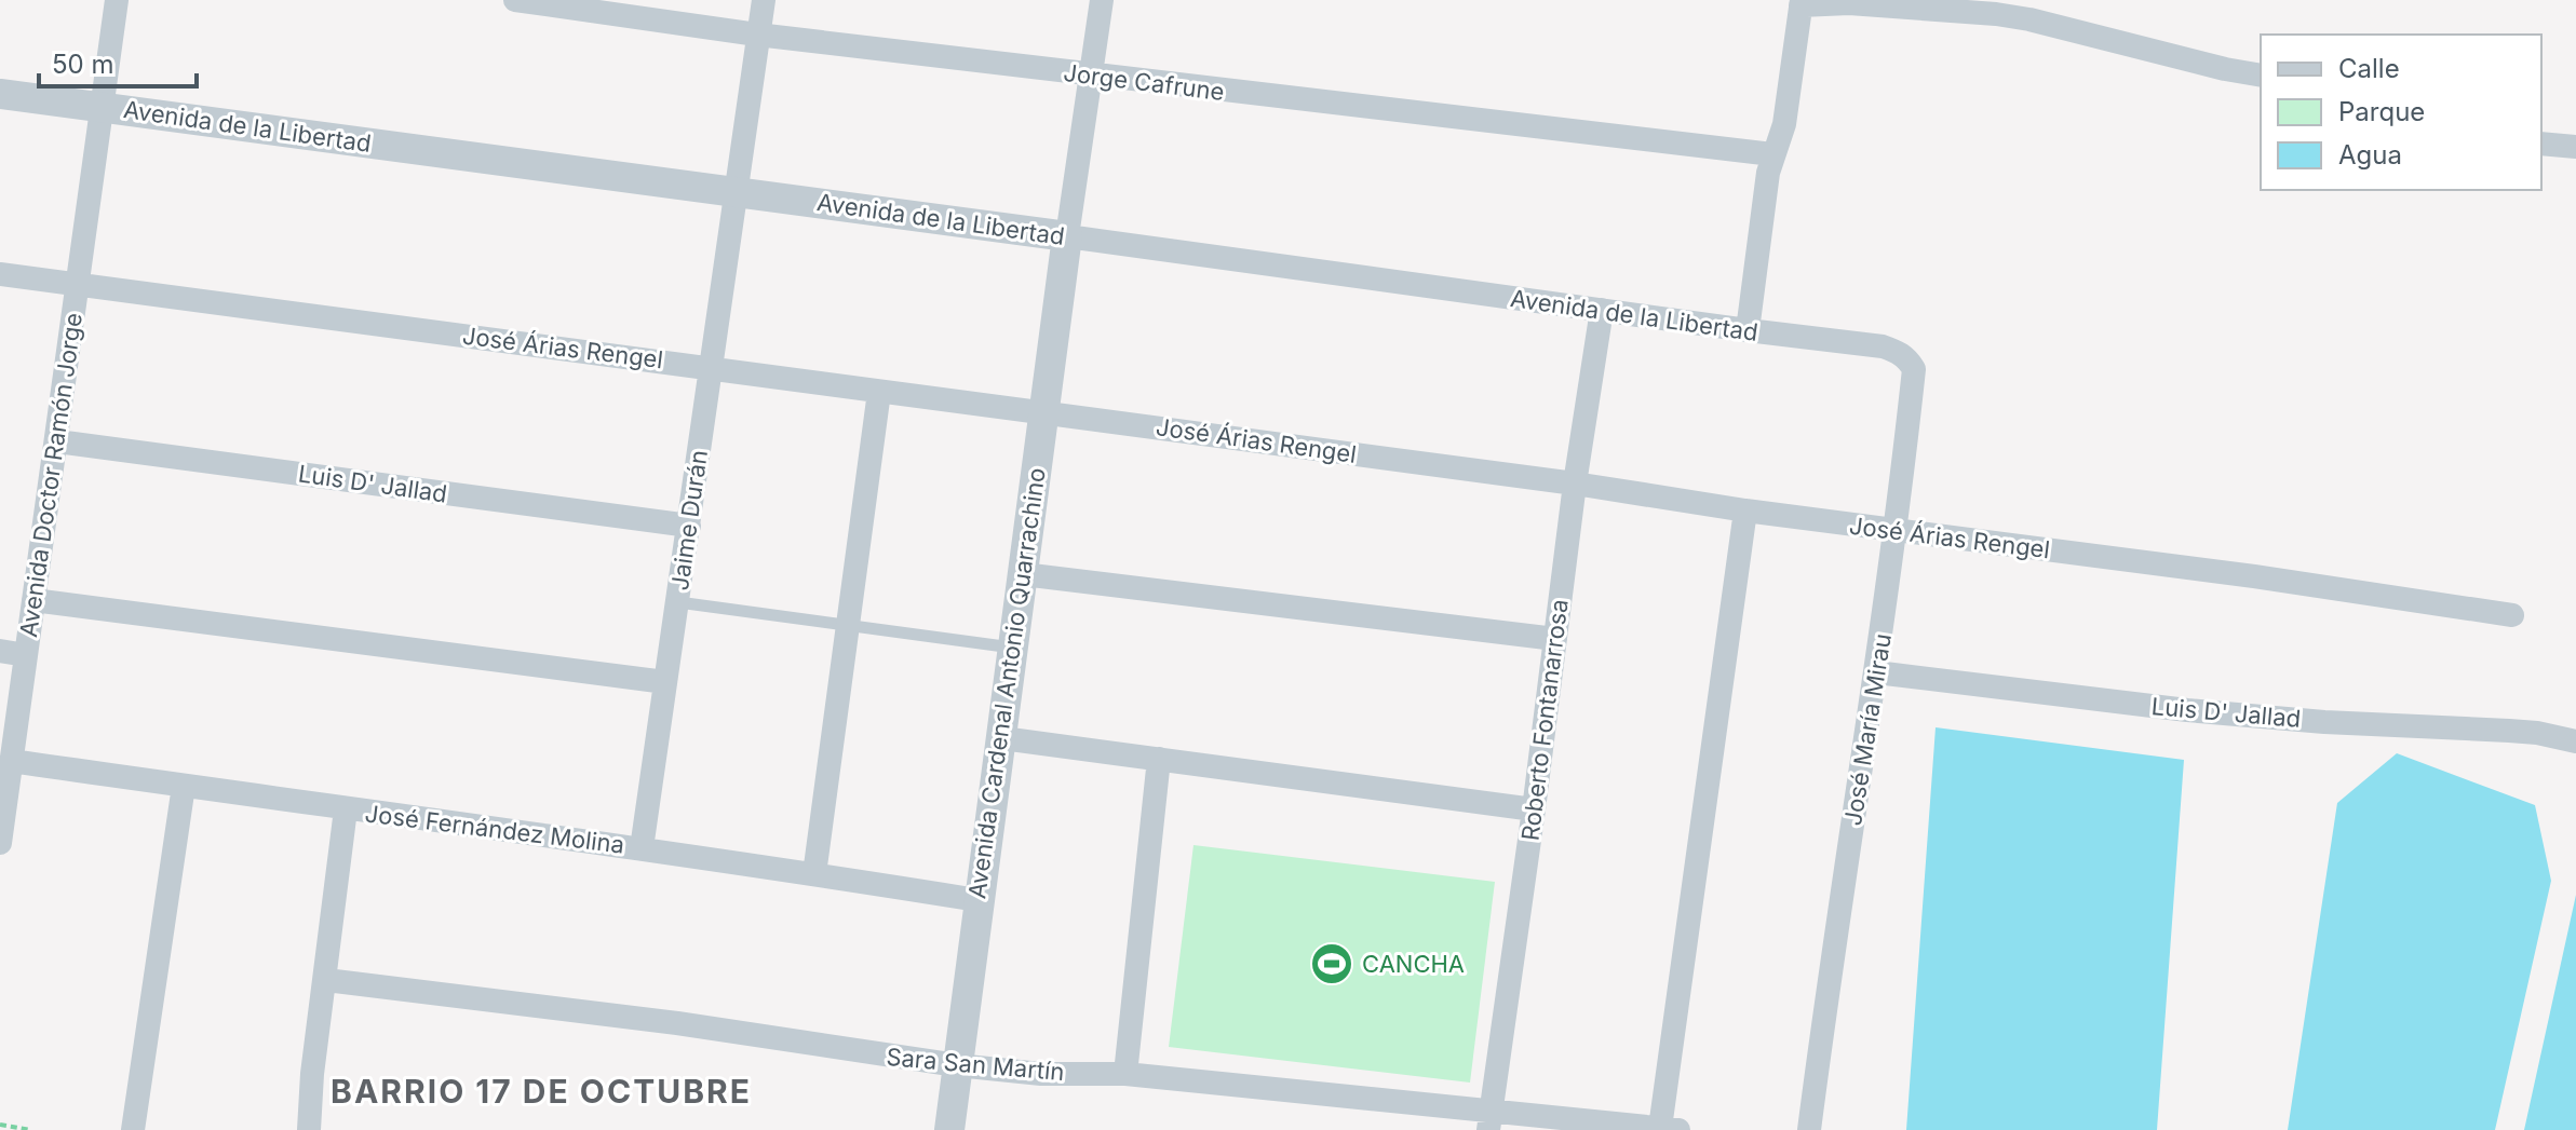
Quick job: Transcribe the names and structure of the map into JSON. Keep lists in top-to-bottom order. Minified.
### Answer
{"streets":{"street":["Jorge Cafrune","Avenida de la Libertad","José Árias Rengel","Avenida Doctor Ramón Jorge","Luis D' Jallad","Jaime Durán","Avenida Cardenal Antonio Quarrachino","Roberto Fontanarrosa","José María Mirau","José Fernández Molina","Sara San Martín"]},"crossings":[["Jorge Cafrune","Jaime Durán"],["Avenida de la Libertad","Avenida Doctor Ramón Jorge"],["Avenida de la Libertad","Jaime Durán"],["Avenida de la Libertad","Avenida Cardenal Antonio Quarrachino"],["Avenida de la Libertad","Roberto Fontanarrosa"],["Avenida de la Libertad","José María Mirau"],["José Árias Rengel","Avenida Doctor Ramón Jorge"],["José Árias Rengel","Jaime Durán"],["José Árias Rengel","Avenida Cardenal Antonio Quarrachino"],["José Árias Rengel","Roberto Fontanarrosa"],["José Árias Rengel","José María Mirau"],["Avenida Doctor Ramón Jorge","Luis D' Jallad"],["Avenida Doctor Ramón Jorge","José Fernández Molina"],["Luis D' Jallad","Jaime Durán"],["Luis D' Jallad","José María Mirau"],["Jaime Durán","José Fernández Molina"],["Avenida Cardenal Antonio Quarrachino","José Fernández Molina"],["Avenida Cardenal Antonio Quarrachino","Sara San Martín"],["Roberto Fontanarrosa","Sara San Martín"]],"districts":["BARRIO 17 DE OCTUBRE"],"places":{"sports":["CANCHA"]},"legend":["Calle","Parque","Agua"],"scale_bar":"50 m"}
